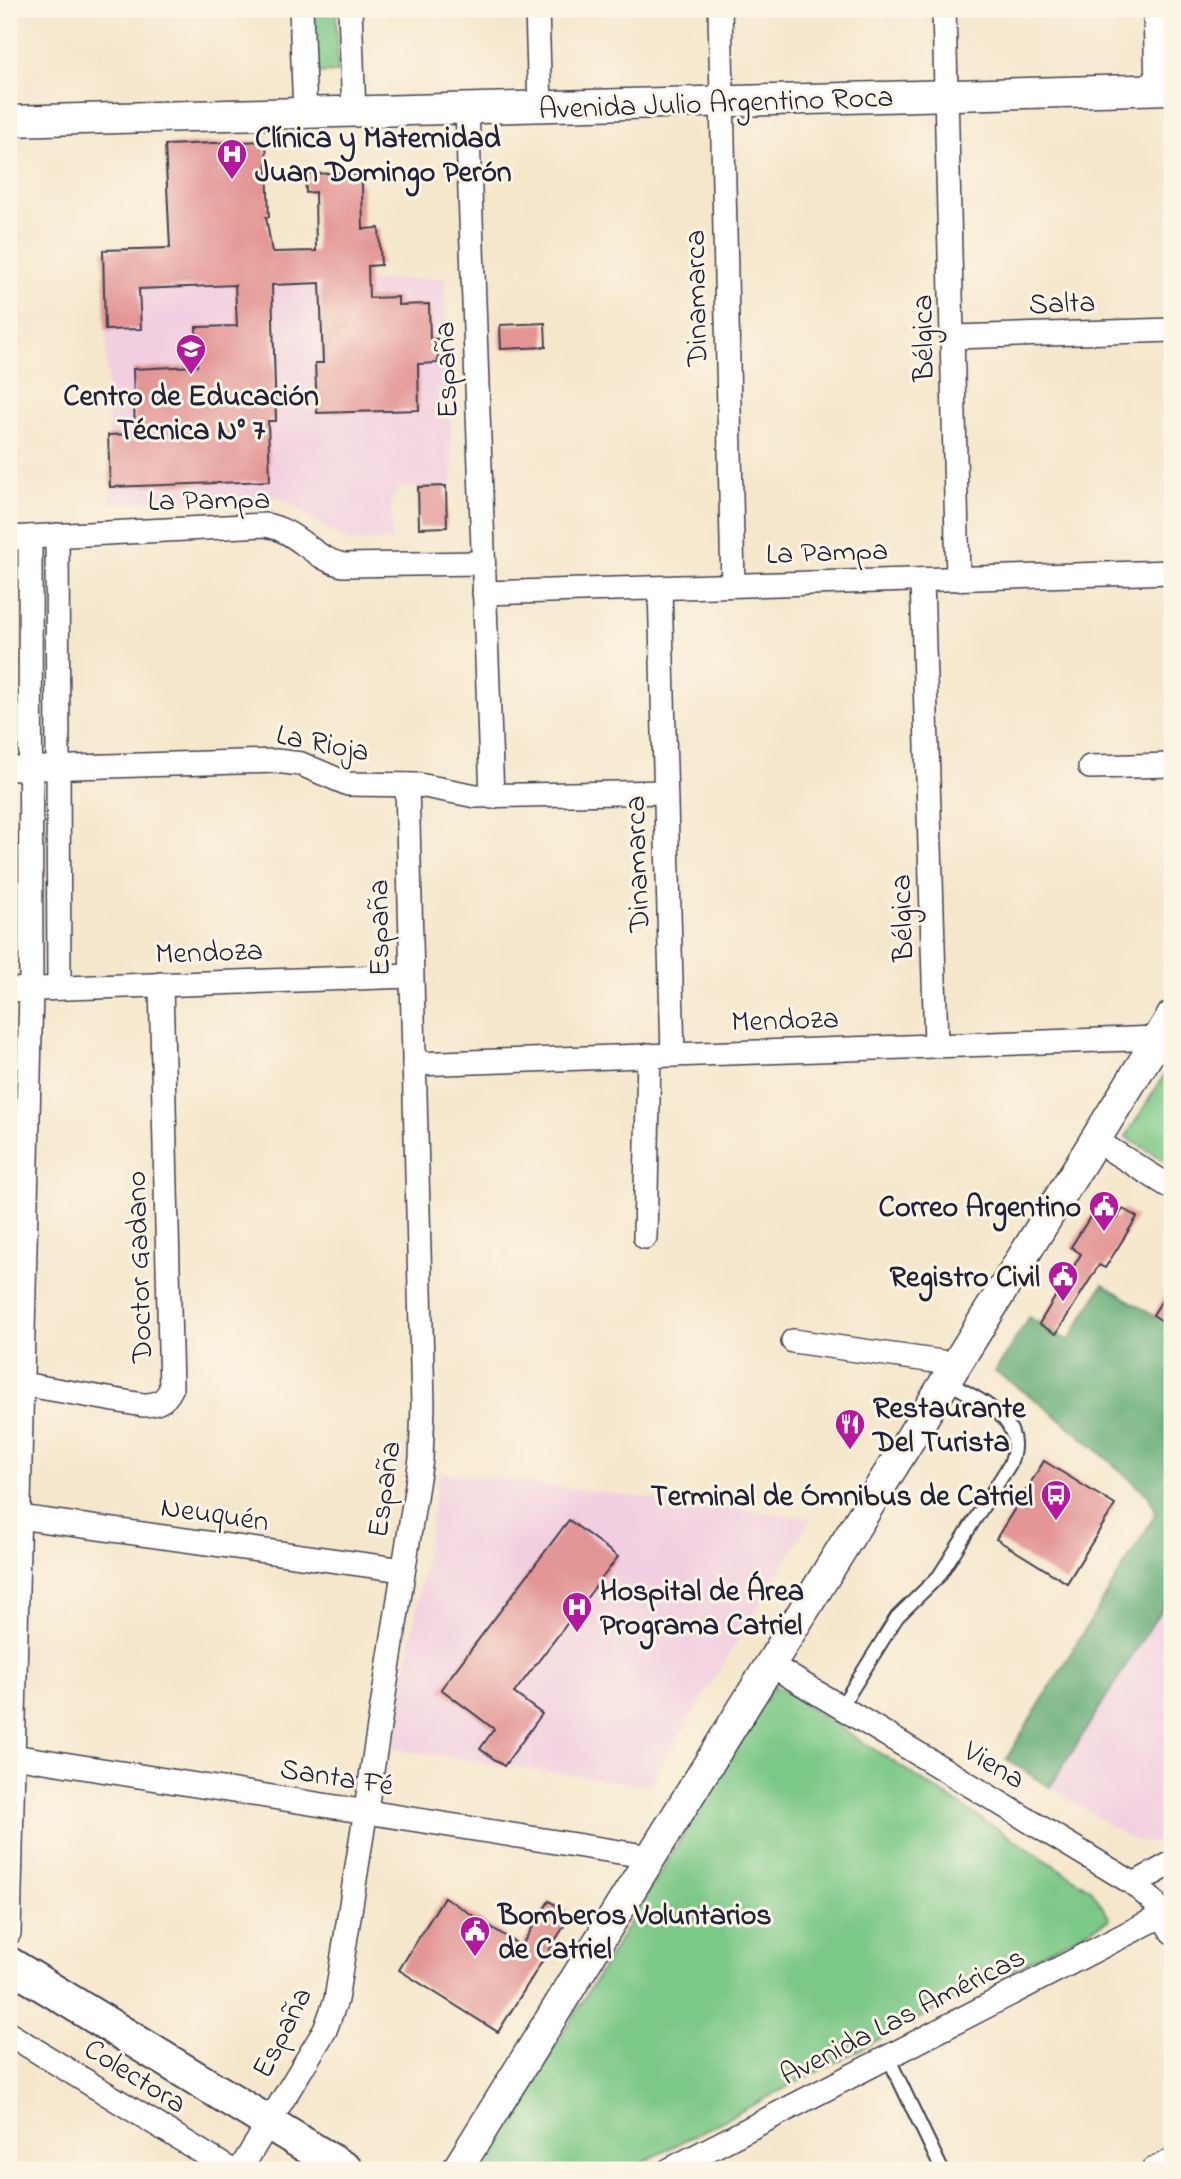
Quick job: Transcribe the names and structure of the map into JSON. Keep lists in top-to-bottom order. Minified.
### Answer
{"streets":{"street":["Avenida Julio Argentino Roca","Dinamarca","Salta","Bélgica","España","La Pampa","La Rioja","Mendoza","Doctor Gadano","Neuquén","Viena","Santa Fé","Avenida Las Américas","Colectora"]},"crossings":[["Avenida Julio Argentino Roca","Dinamarca"],["Avenida Julio Argentino Roca","Bélgica"],["Avenida Julio Argentino Roca","España"],["Dinamarca","La Pampa"],["Dinamarca","La Rioja"],["Dinamarca","Mendoza"],["Salta","Bélgica"],["Bélgica","La Pampa"],["Bélgica","Mendoza"],["España","La Pampa"],["España","La Rioja"],["España","Mendoza"],["España","Neuquén"],["España","Santa Fé"],["Mendoza","Doctor Gadano"],["Viena","Avenida Las Américas"]],"places":{"hospital":["Clínica y Maternidad Juan Domingo Perón","Hospital de Área Programa Catriel"],"school or university":["Centro de Educación Técnica N° 7"],"public building":["Correo Argentino","Registro Civil","Bomberos Voluntarios de Catriel"],"restaurant":["Restaurante Del Turista"],"bus stop":["Terminal de Ómnibus de Catriel"]}}
